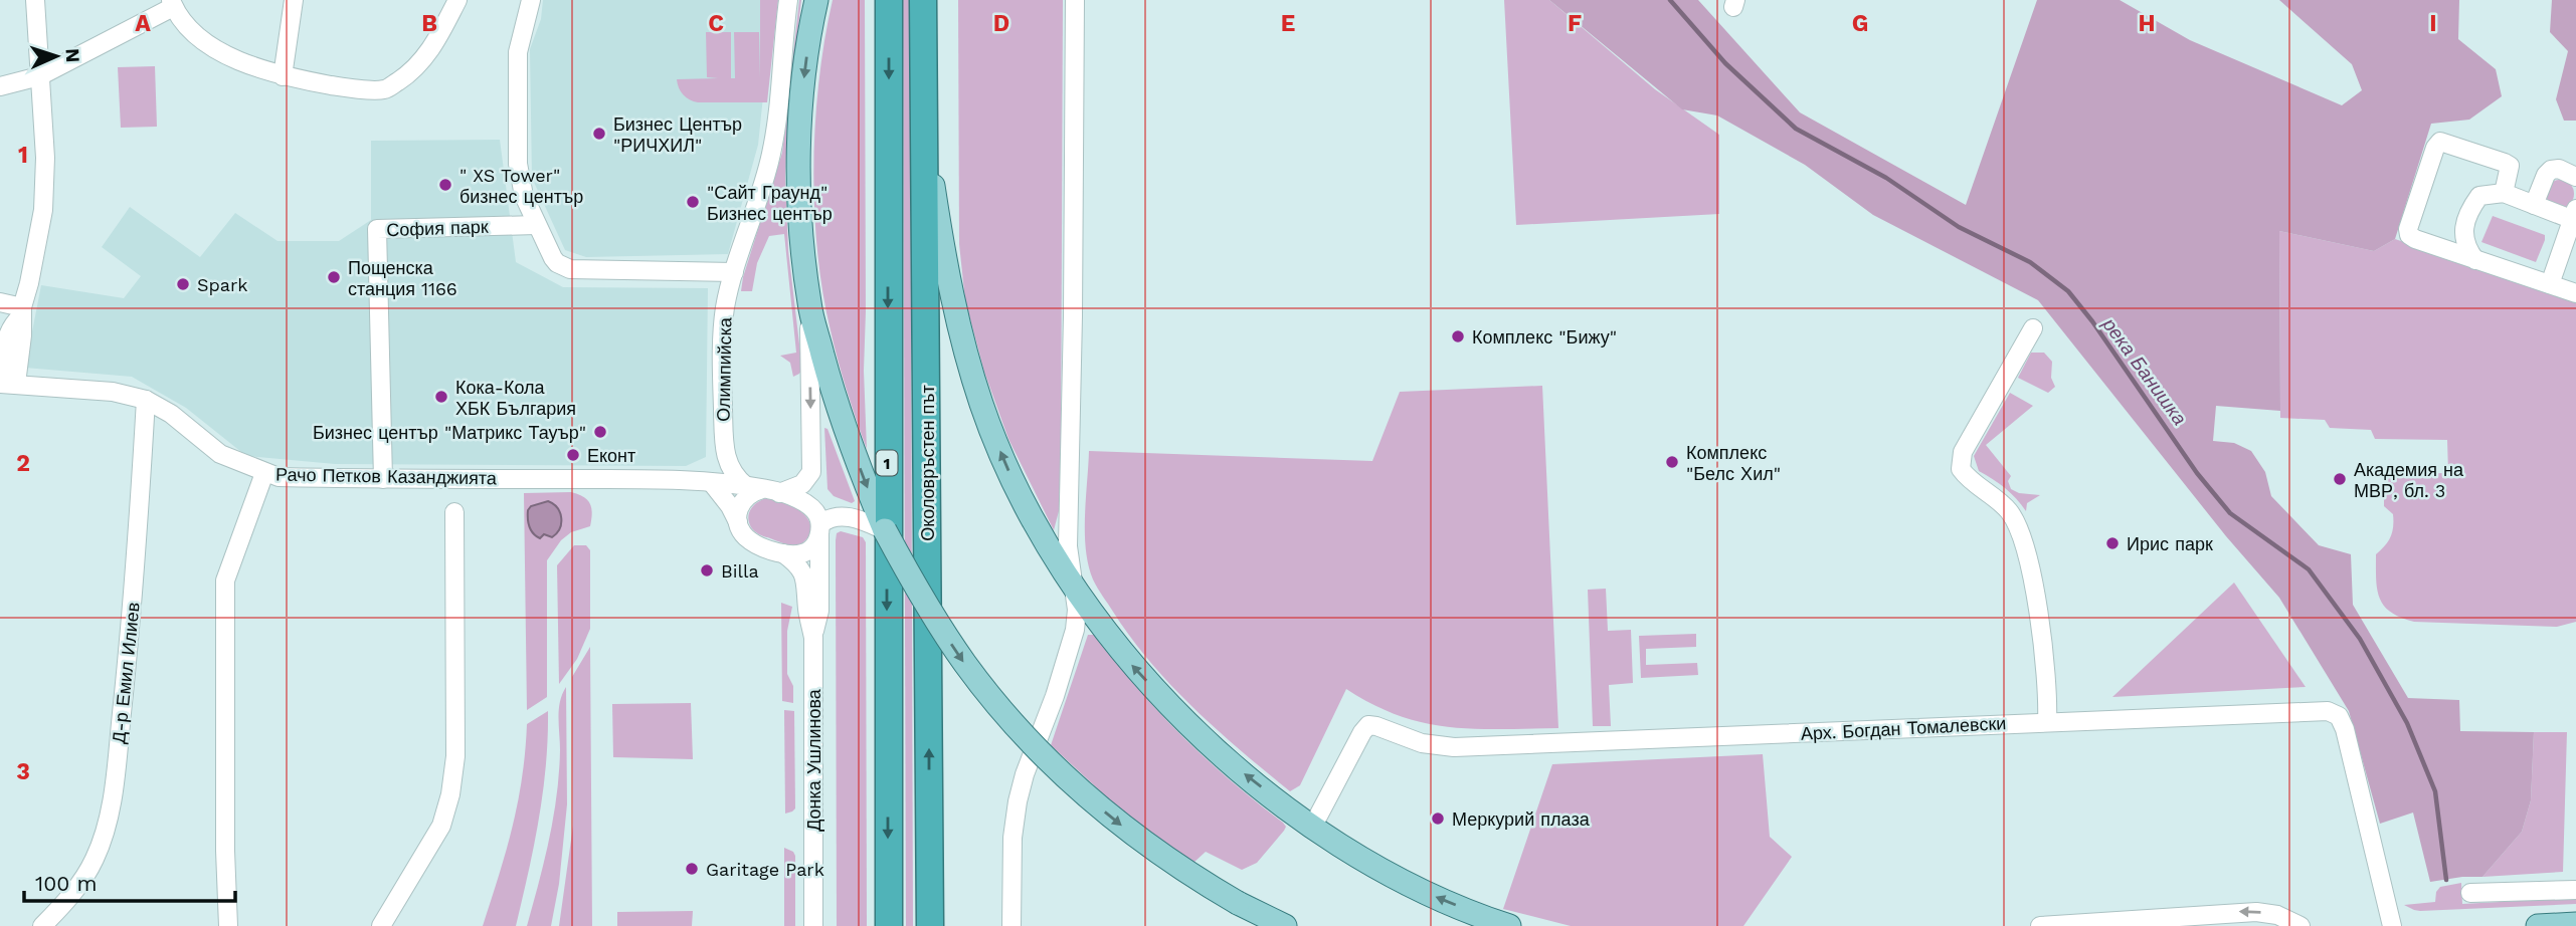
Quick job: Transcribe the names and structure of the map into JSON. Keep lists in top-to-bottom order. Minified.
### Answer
{"streets":{"highway":["1","Околовръстен път"],"street":["София парк","Олимпийска","Рачо Петков Казанджията","Д-р Емил Илиев","Арх. Богдан Томалевски","Донка Ушлинова"]},"crossings":[["София парк","Рачо Петков Казанджията"],["Рачо Петков Казанджията","Д-р Емил Илиев"],["Рачо Петков Казанджията","Донка Ушлинова"]],"water":["река Банишка"],"places":["Бизнес Център \"РИЧХИЛ\"","\" XS Tower\" бизнес център","\"Сайт Граунд\" Бизнес център","Пощенска станция 1166","Spark","Комплекс \"Бижу\"","Кока-Кола ХБК България","Бизнес център \"Матрикс Тауър\"","Еконт","Комплекс \"Белс Хил\"","Академия на МВР, бл. 3","Ирис парк","Billa","Меркурий плаза","Garitage Park"],"scale_bar":"100 m","north":"right","grid":{"columns":["A","B","C","D","E","F","G","H","I"],"rows":["1","2","3"]}}
